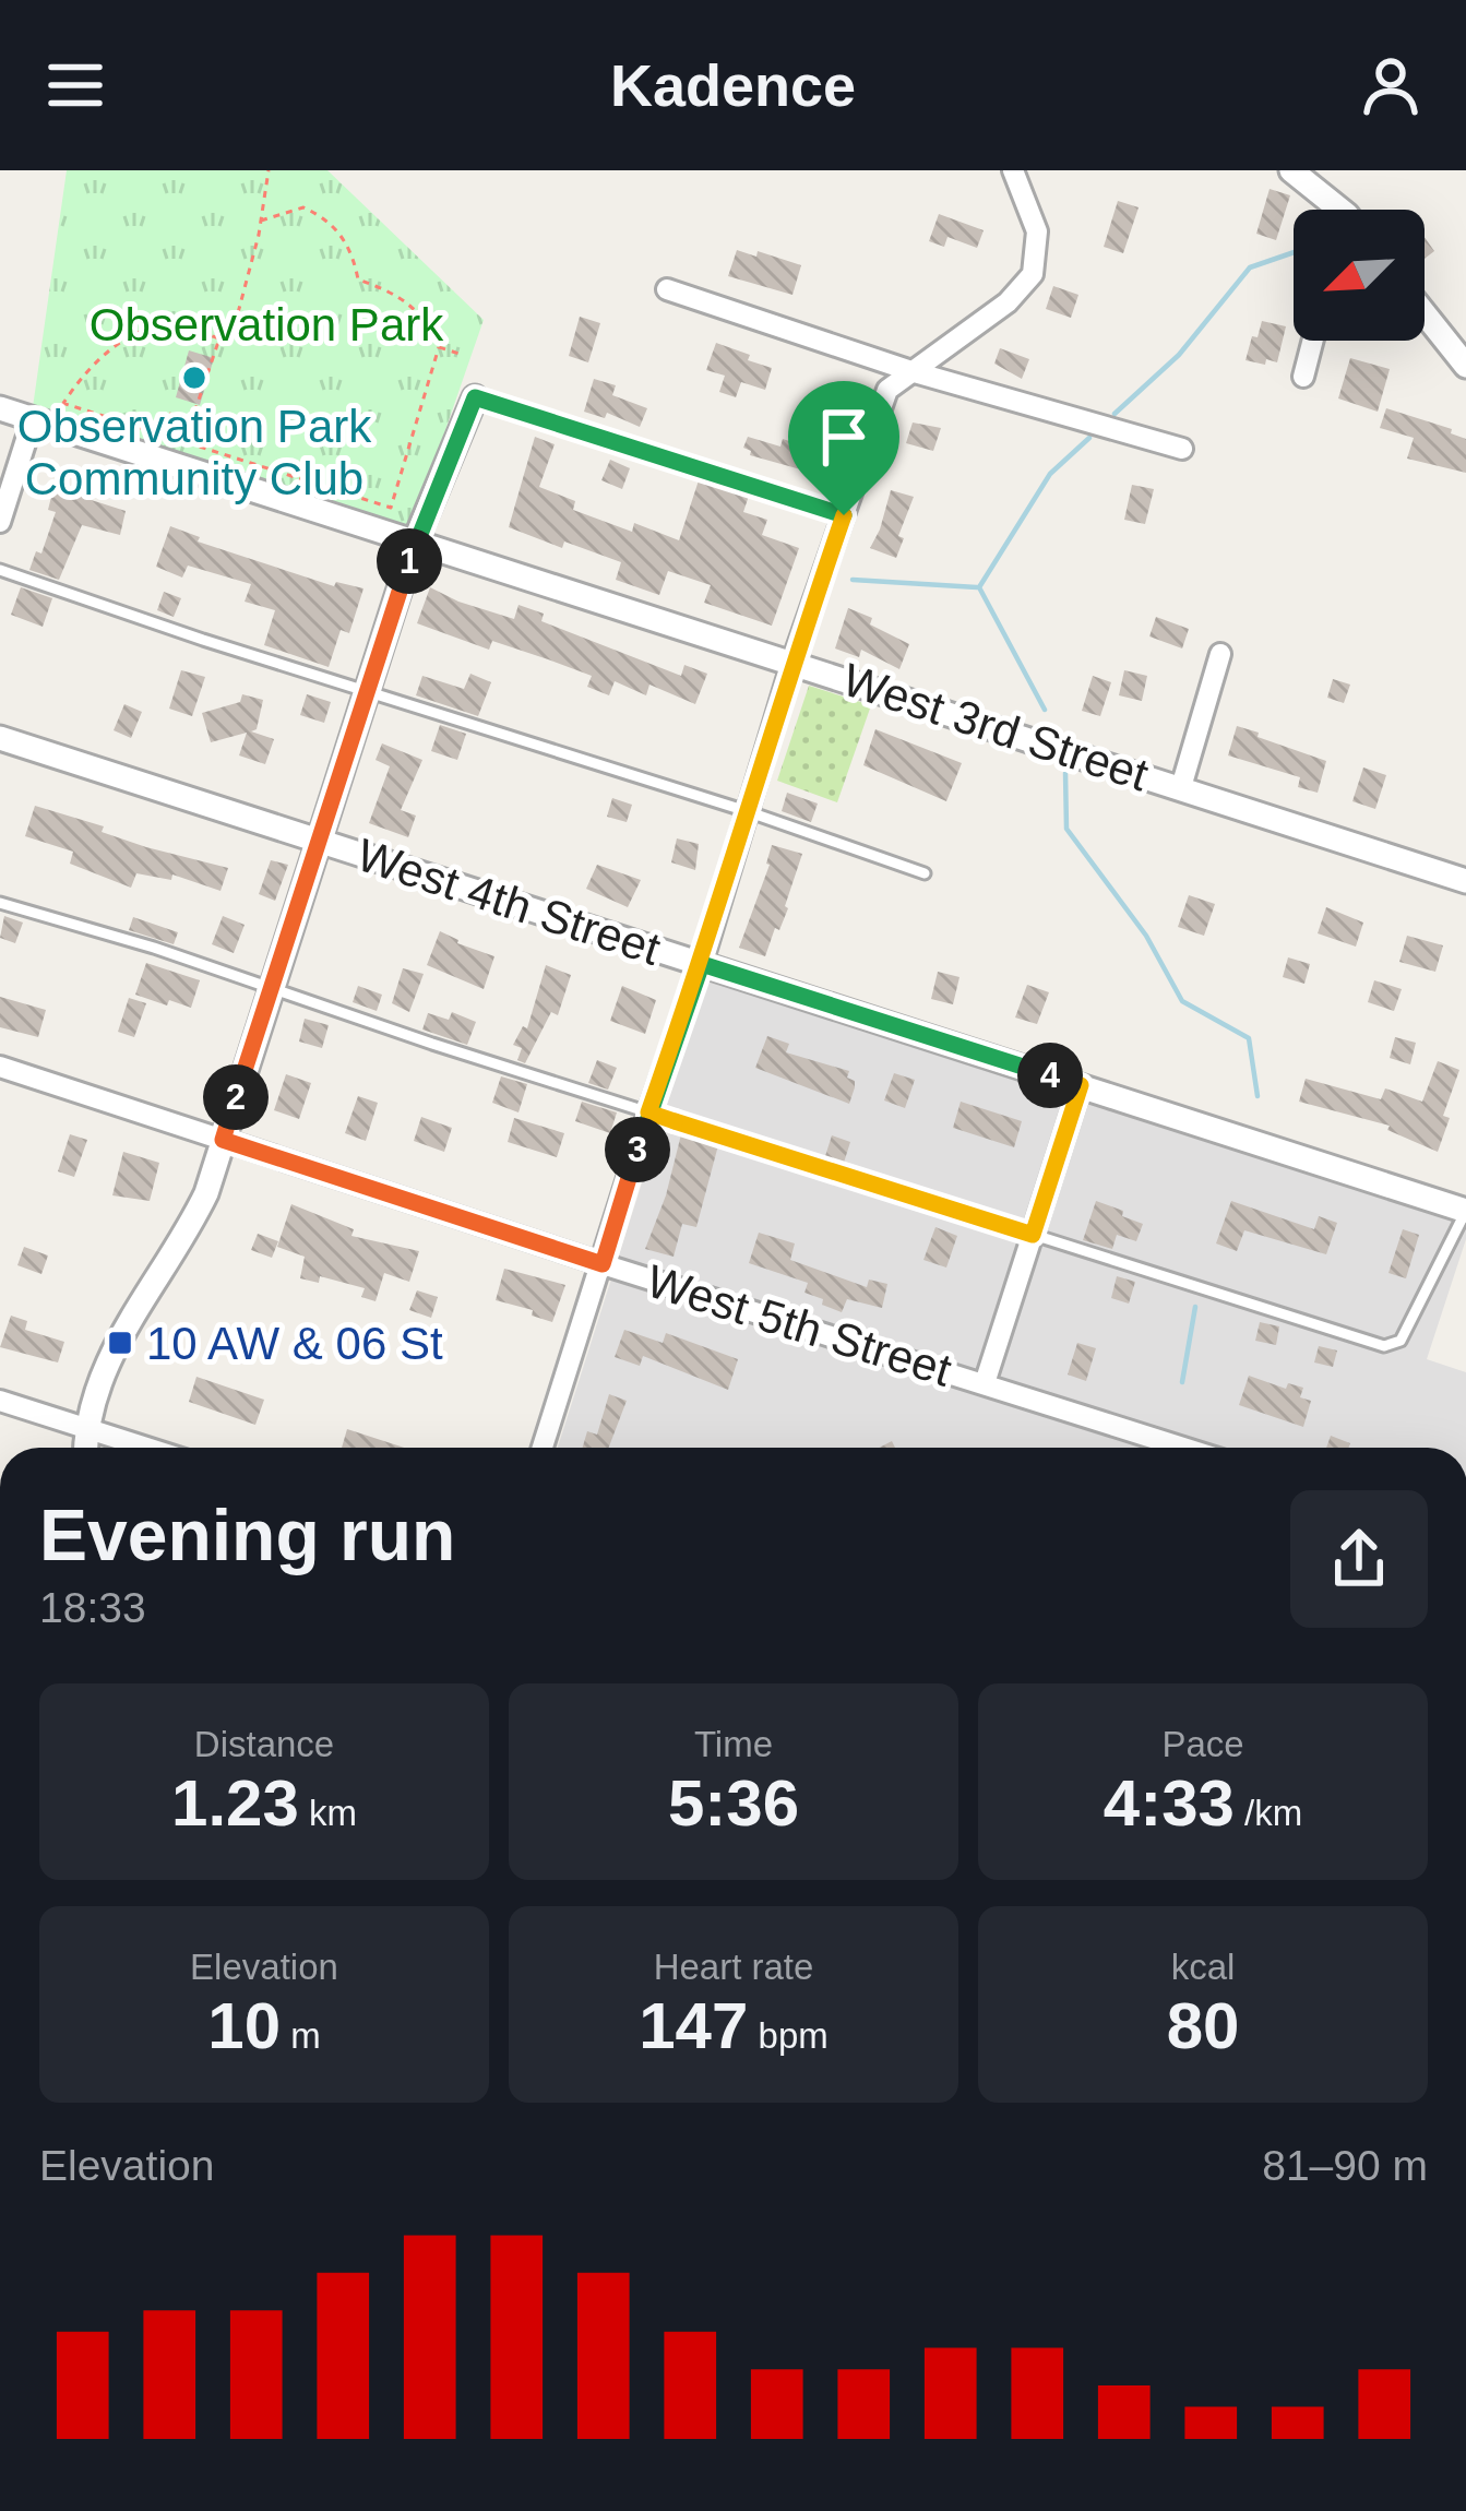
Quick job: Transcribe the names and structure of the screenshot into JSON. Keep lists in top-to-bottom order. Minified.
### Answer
{"streets":{"street":["West 3rd Street","West 4th Street","West 5th Street"]},"parks":["Observation Park"],"places":{"other":["Observation Park Community Club"],"transit":["10 AW & 06 St"]},"north":"bottom left","page":{"header":"Kadence","pins":["1","4","2","3"],"heading":["Evening run","18:33"],"stats":[["Distance","1.23 km"],["Time","5:36"],["Pace","4:33 /km"],["Elevation","10 m"],["Heart rate","147 bpm"],["kcal","80"]],"chart":["Elevation","81–90 m"]}}
